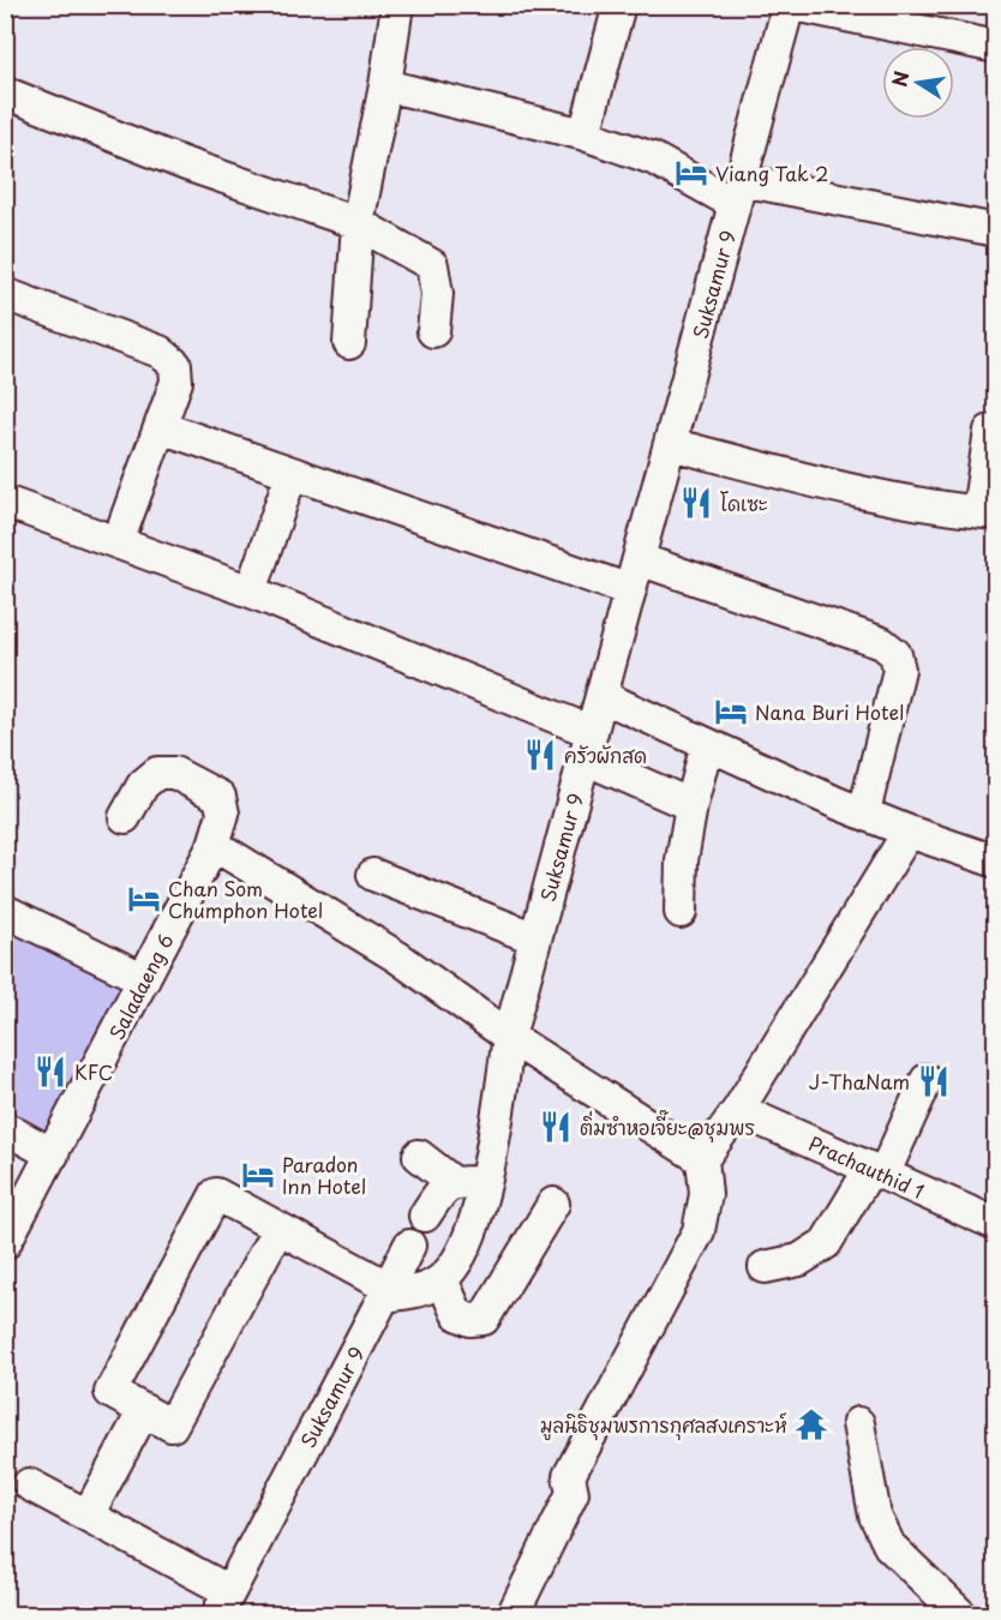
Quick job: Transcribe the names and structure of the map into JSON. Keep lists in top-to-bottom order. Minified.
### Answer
{"streets":{"street":["Suksamur 9","Saladaeng 6","Prachauthid 1"]},"places":{"hotel":["Viang Tak 2","Nana Buri Hotel","Chan Som Chumphon Hotel","Paradon Inn Hotel"],"restaurant":["โดเซะ","ครัวผักสด","KFC","J-ThaNam","ติ่มซำหอเจี๊ยะ@ชุมพร"],"temple":["มูลนิธิชุมพรการกุศลสงเคราะห์"]},"north":"left"}
